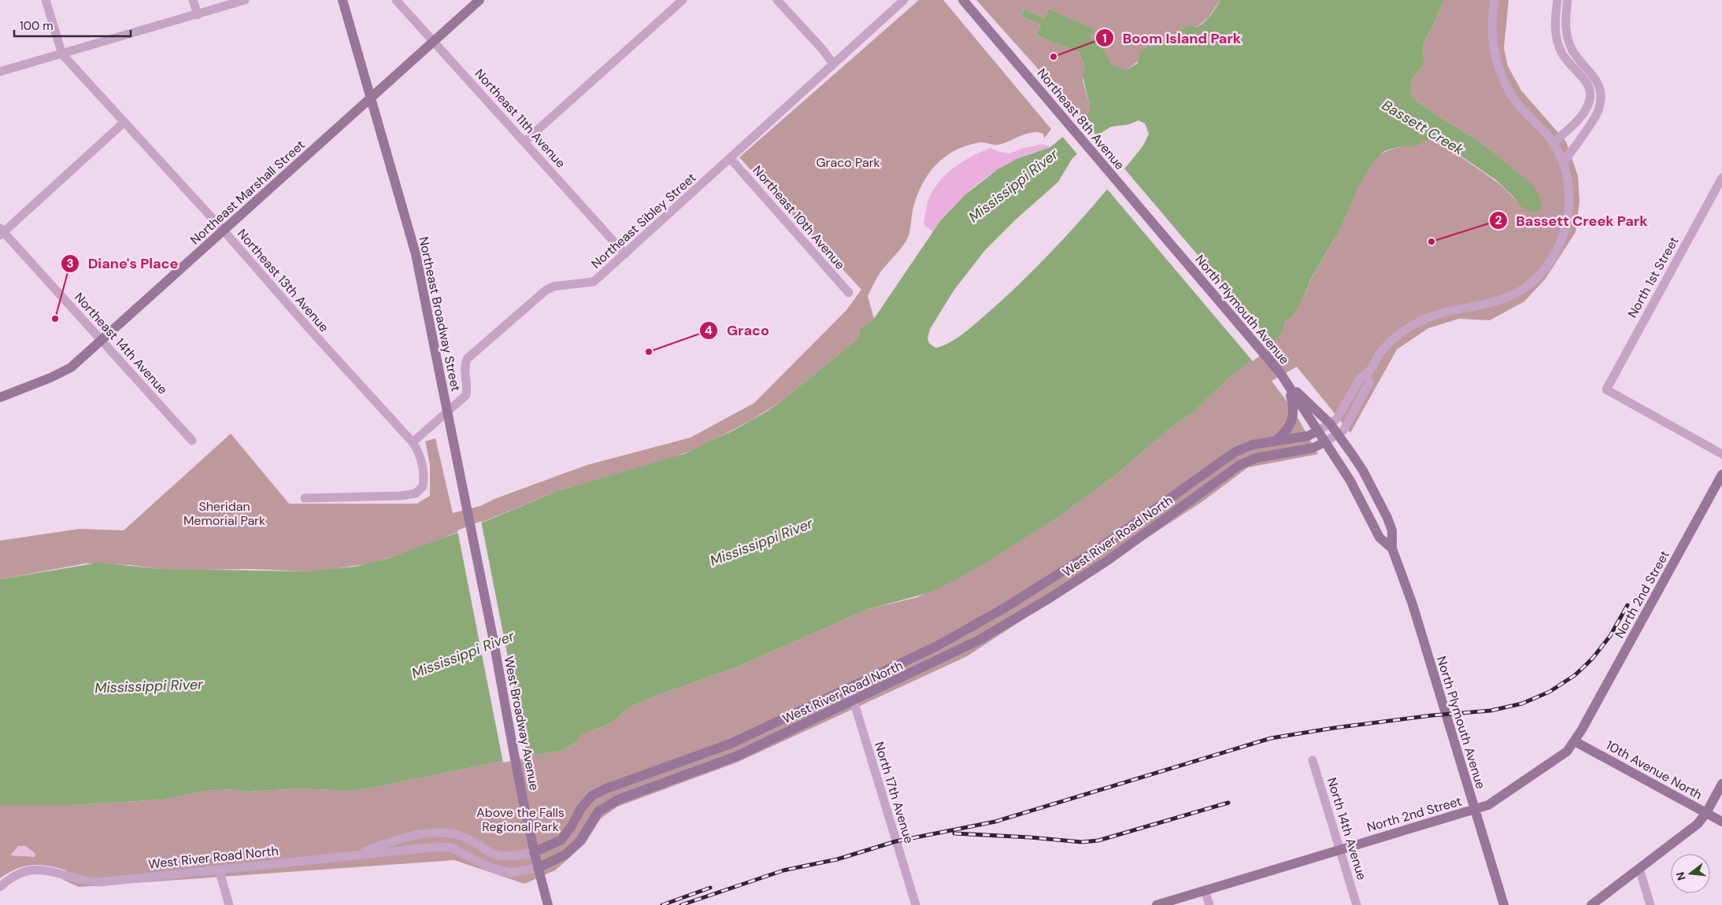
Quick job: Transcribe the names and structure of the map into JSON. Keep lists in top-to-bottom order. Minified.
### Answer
{"streets":{"street":["Northeast 11th Avenue","Northeast 8th Avenue","Northeast Marshall Street","Northeast 10th Avenue","Northeast Sibley Street","North 1st Street","Northeast 13th Avenue","North Plymouth Avenue","Northeast Broadway Street","Northeast 14th Avenue","West River Road North","North 2nd Street","West Broadway Avenue","10th Avenue North","North 17th Avenue","North 14th Avenue"]},"crossings":[["Northeast 11th Avenue","Northeast Marshall Street"],["Northeast 11th Avenue","Northeast Sibley Street"],["Northeast 8th Avenue","North Plymouth Avenue"],["Northeast Marshall Street","Northeast 13th Avenue"],["Northeast Marshall Street","Northeast Broadway Street"],["Northeast Marshall Street","Northeast 14th Avenue"],["Northeast 10th Avenue","Northeast Sibley Street"],["Northeast Sibley Street","Northeast 13th Avenue"],["North Plymouth Avenue","West River Road North"],["North Plymouth Avenue","North 2nd Street"],["Northeast Broadway Street","West Broadway Avenue"],["West River Road North","West Broadway Avenue"],["West River Road North","North 17th Avenue"],["North 2nd Street","10th Avenue North"],["North 2nd Street","North 14th Avenue"]],"water":["Bassett Creek","Mississippi River"],"parks":["Graco Park","Sheridan Memorial Park","Above the Falls Regional Park"],"places":["Boom Island Park","Bassett Creek Park","Diane's Place","Graco"],"scale_bar":"100 m","north":"left"}
